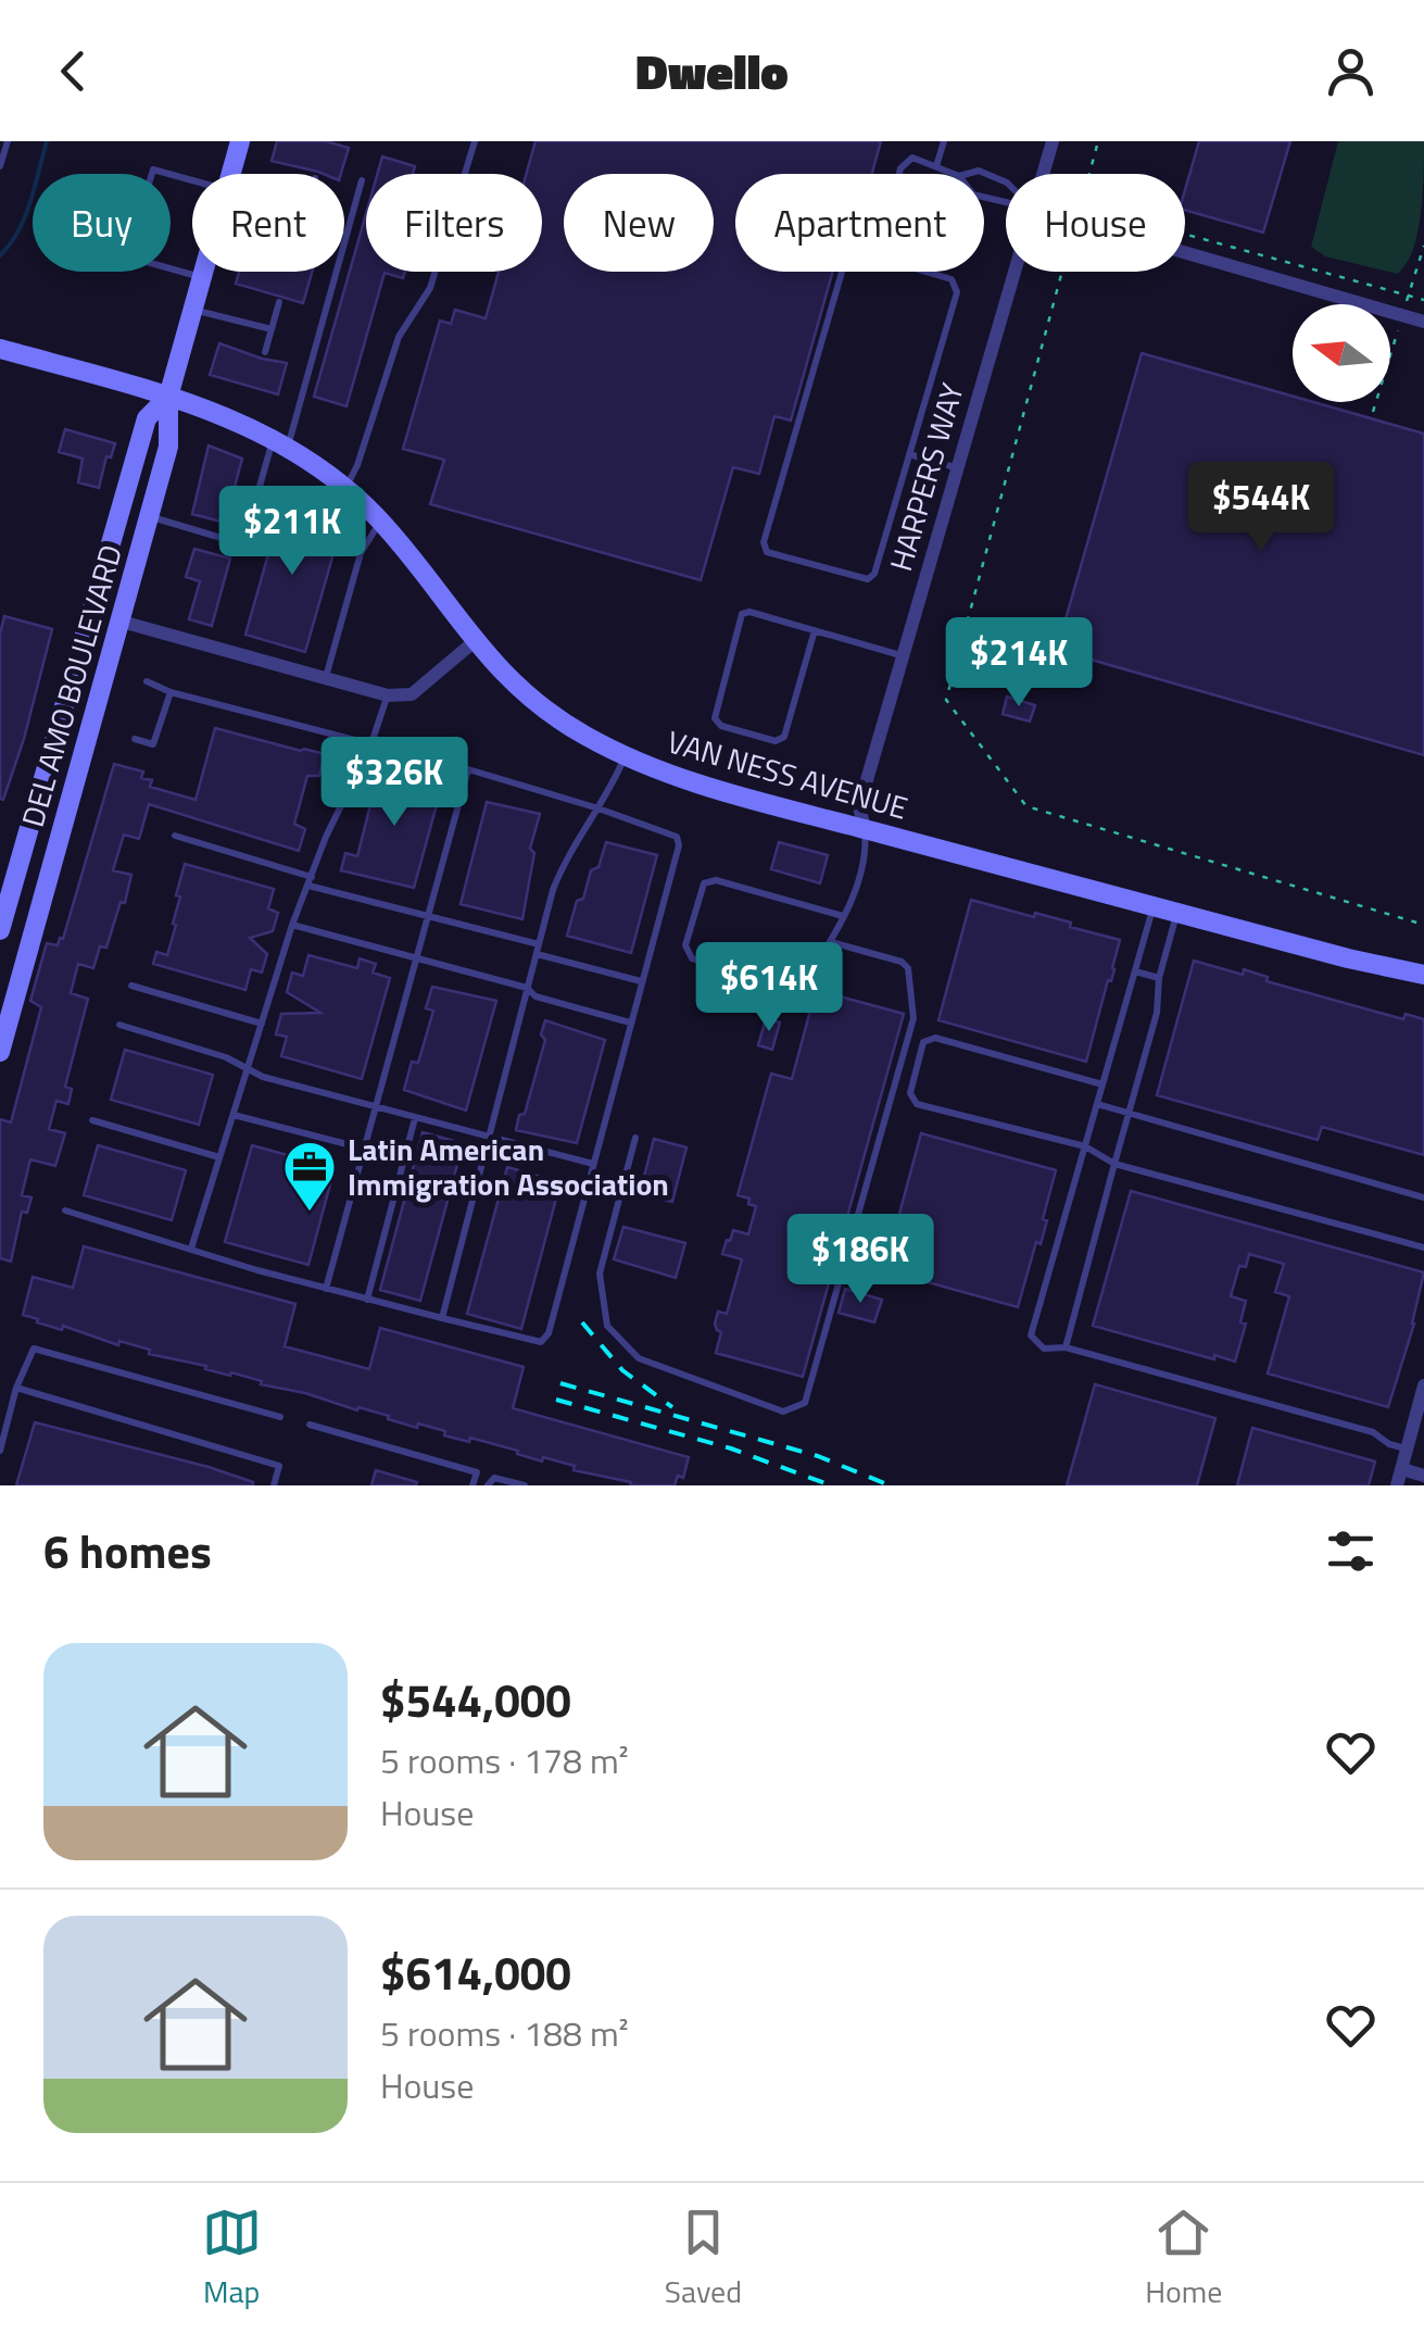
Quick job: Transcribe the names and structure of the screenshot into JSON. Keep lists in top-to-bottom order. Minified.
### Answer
{"streets":{"main road":["DEL AMO BOULEVARD","VAN NESS AVENUE"],"street":["HARPERS WAY"]},"crossings":[["HARPERS WAY","VAN NESS AVENUE"],["DEL AMO BOULEVARD","VAN NESS AVENUE"]],"places":{"office":["Latin American Immigration Association"]},"north":"left","page":{"header":"Dwello","chip":["Buy","Rent","Filters","New","Apartment","House"],"price":["$544K","$211K","$214K","$326K","$614K","$186K"],"heading":"6 homes","list":[{"name":"$544,000","note":"5 rooms · 178 m² · House"},{"name":"$614,000","note":"5 rooms · 188 m² · House"}],"tabs":["Map","Saved","Home"]}}
